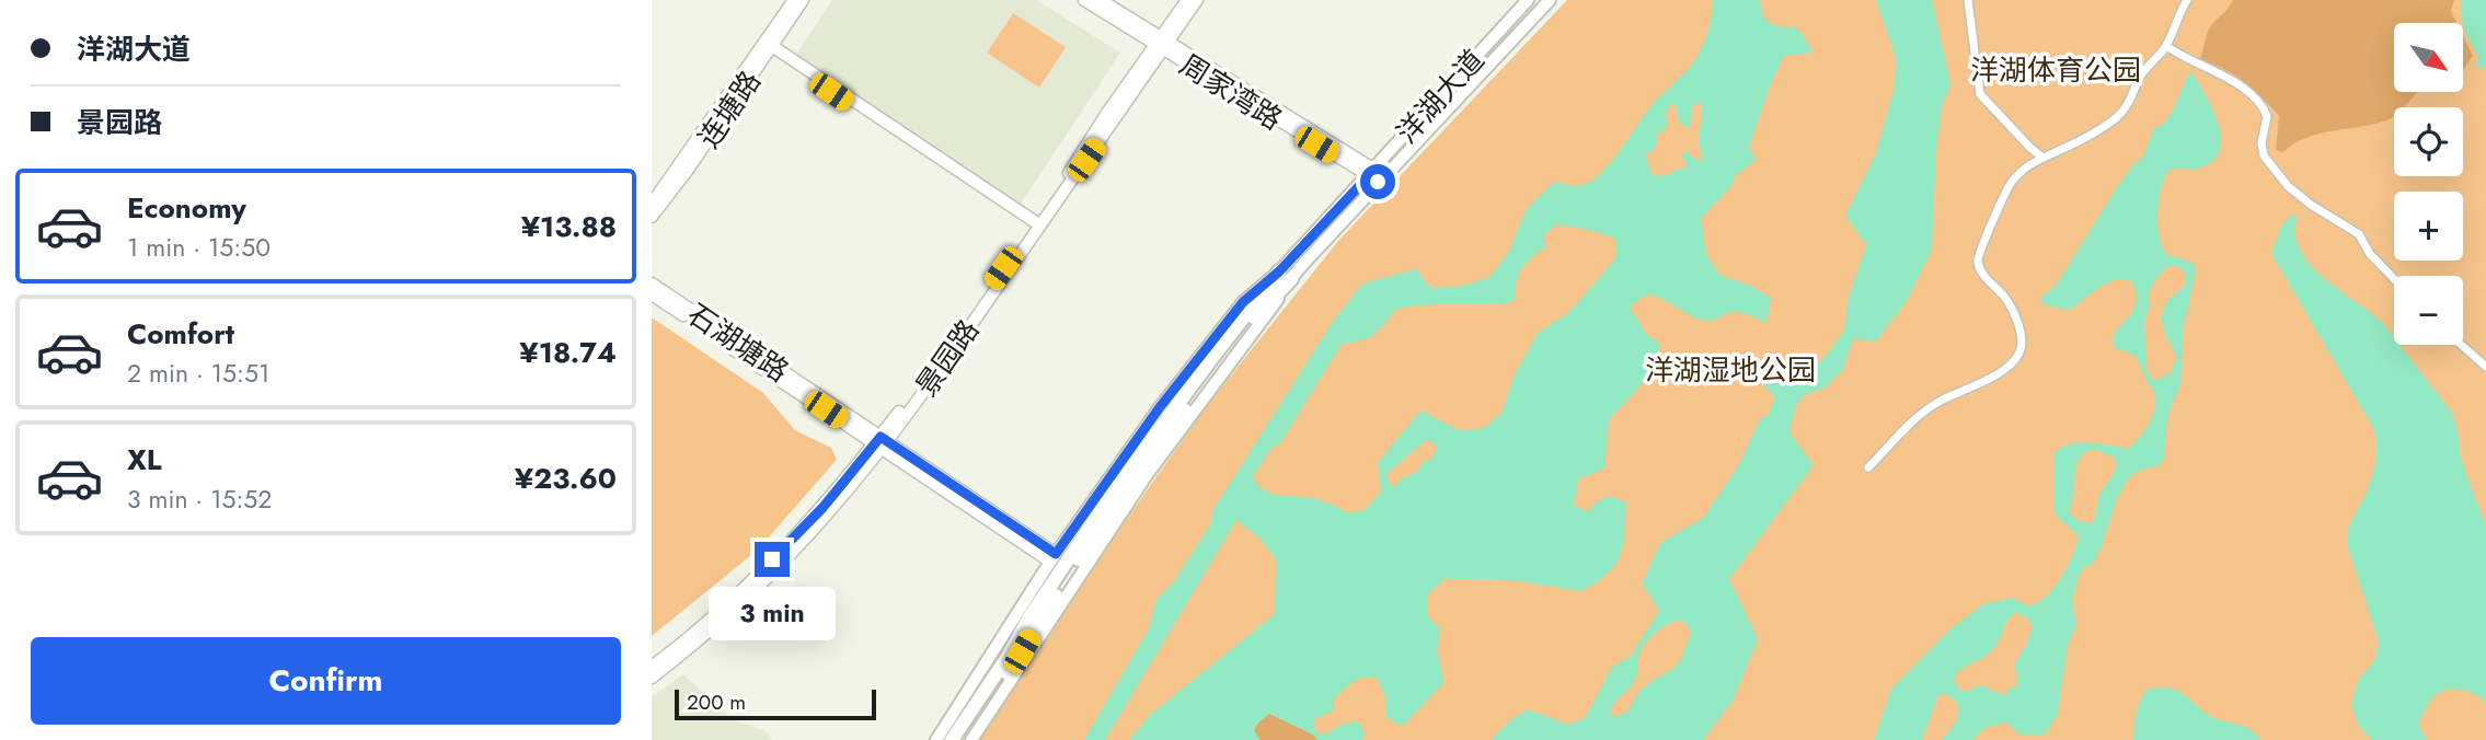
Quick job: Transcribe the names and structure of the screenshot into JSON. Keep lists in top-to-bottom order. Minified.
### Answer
{"streets":{"main road":["周家湾路","洋湖大道","连塘路","石湖塘路","景园路"]},"crossings":[["周家湾路","洋湖大道"],["周家湾路","景园路"],["洋湖大道","石湖塘路"],["石湖塘路","景园路"]],"parks":["洋湖体育公园","洋湖湿地公园"],"scale_bar":"200 m","north":"bottom right","page":{"banner":["洋湖大道","景园路"],"map_buttons":["+","−"],"list":[{"name":"Economy","note":"1 min · 15:50","value":"¥13.88"},{"name":"Comfort","note":"2 min · 15:51","value":"¥18.74"},{"name":"XL","note":"3 min · 15:52","value":"¥23.60"}],"bubble":"3 min","buttons":"Confirm","scale":"200 m"}}
